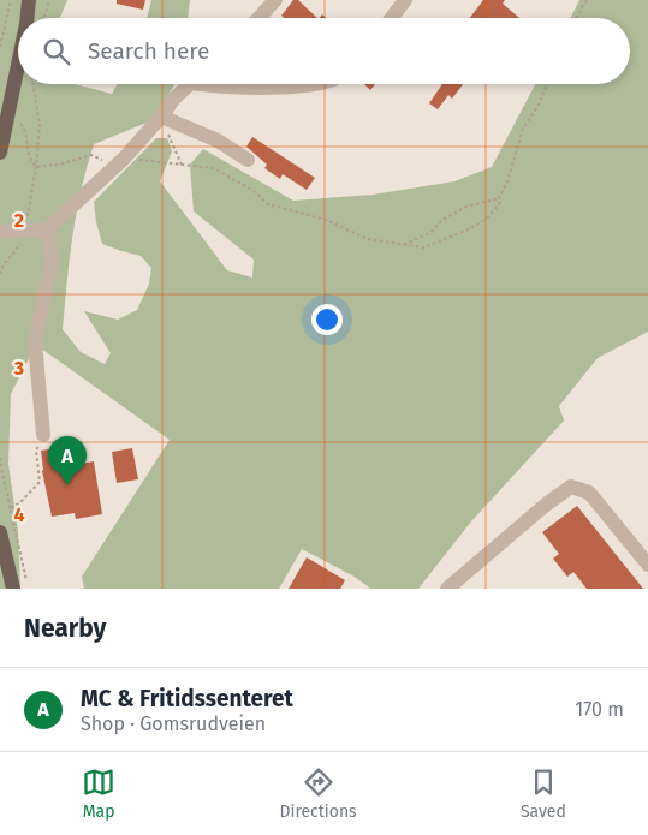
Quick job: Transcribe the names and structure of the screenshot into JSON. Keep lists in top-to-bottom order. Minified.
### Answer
{"page":{"search":"Search here","pins":"A","heading":"Nearby","list":[{"mark":"A","name":"MC & Fritidssenteret","note":"Shop · Gomsrudveien","value":"170 m"}],"nav":["Map","Directions","Saved"]},"grid":{"rows":["2","3","4"]}}
